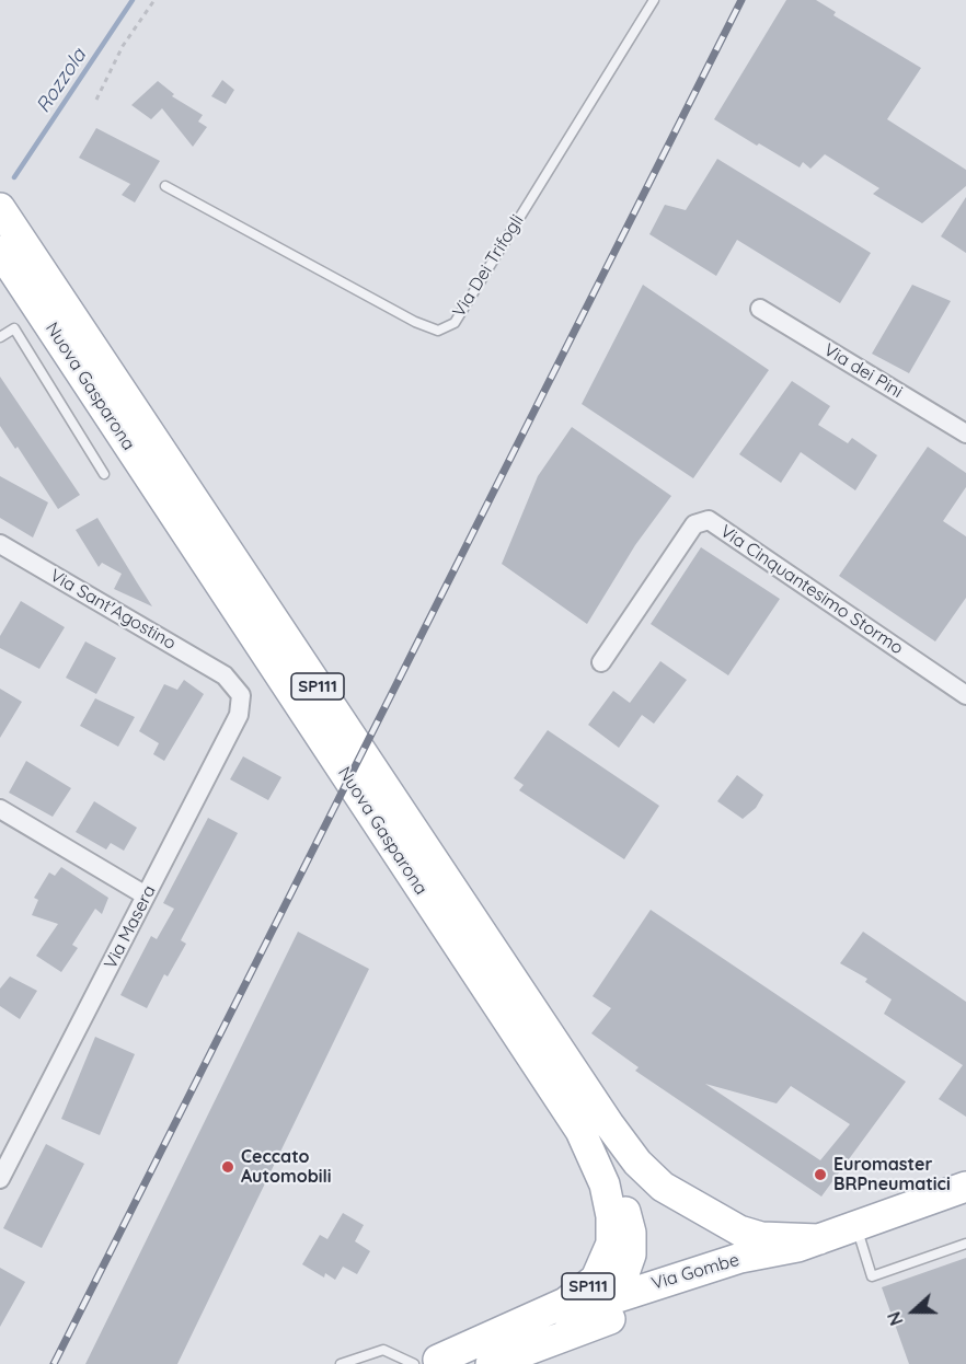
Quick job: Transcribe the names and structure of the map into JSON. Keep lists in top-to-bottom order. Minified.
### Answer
{"streets":{"main road":["Nuova Gasparona","SP111","Via Gombe"],"street":["Via dei Pini","Via Cinquantesimo Stormo","Via Sant'Agostino","Via Masera"],"lane":["Via Dei Trifogli"]},"crossings":[["Nuova Gasparona","SP111"],["Nuova Gasparona","Via Gombe"],["Via Sant'Agostino","Via Masera"],["SP111","Via Gombe"]],"water":["Rozzola"],"places":["Ceccato Automobili","Euromaster BRPneumatici"],"north":"left"}
